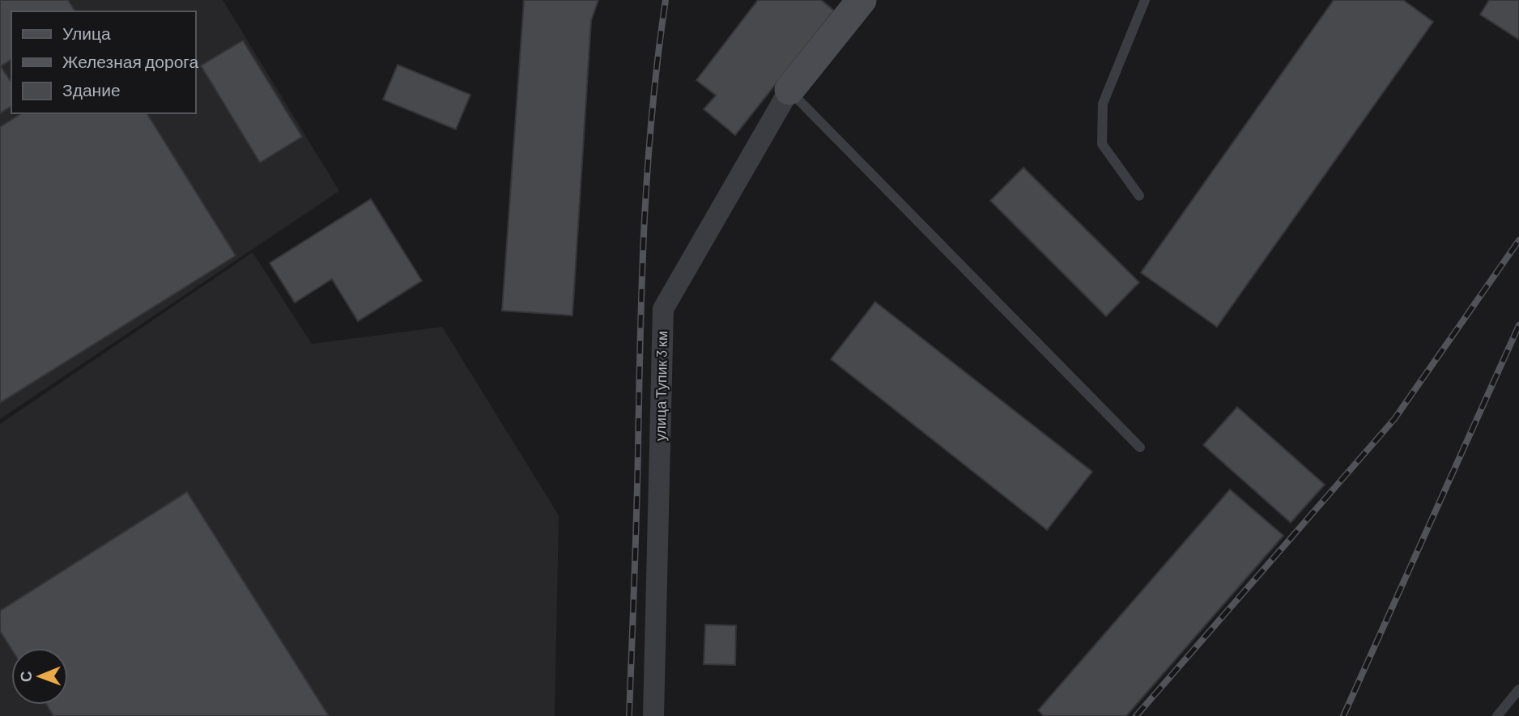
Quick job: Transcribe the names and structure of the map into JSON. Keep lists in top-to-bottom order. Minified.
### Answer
{"streets":{"street":["улица Тупик 3 км"]},"legend":["Улица","Железная дорога","Здание"],"north":"left"}
